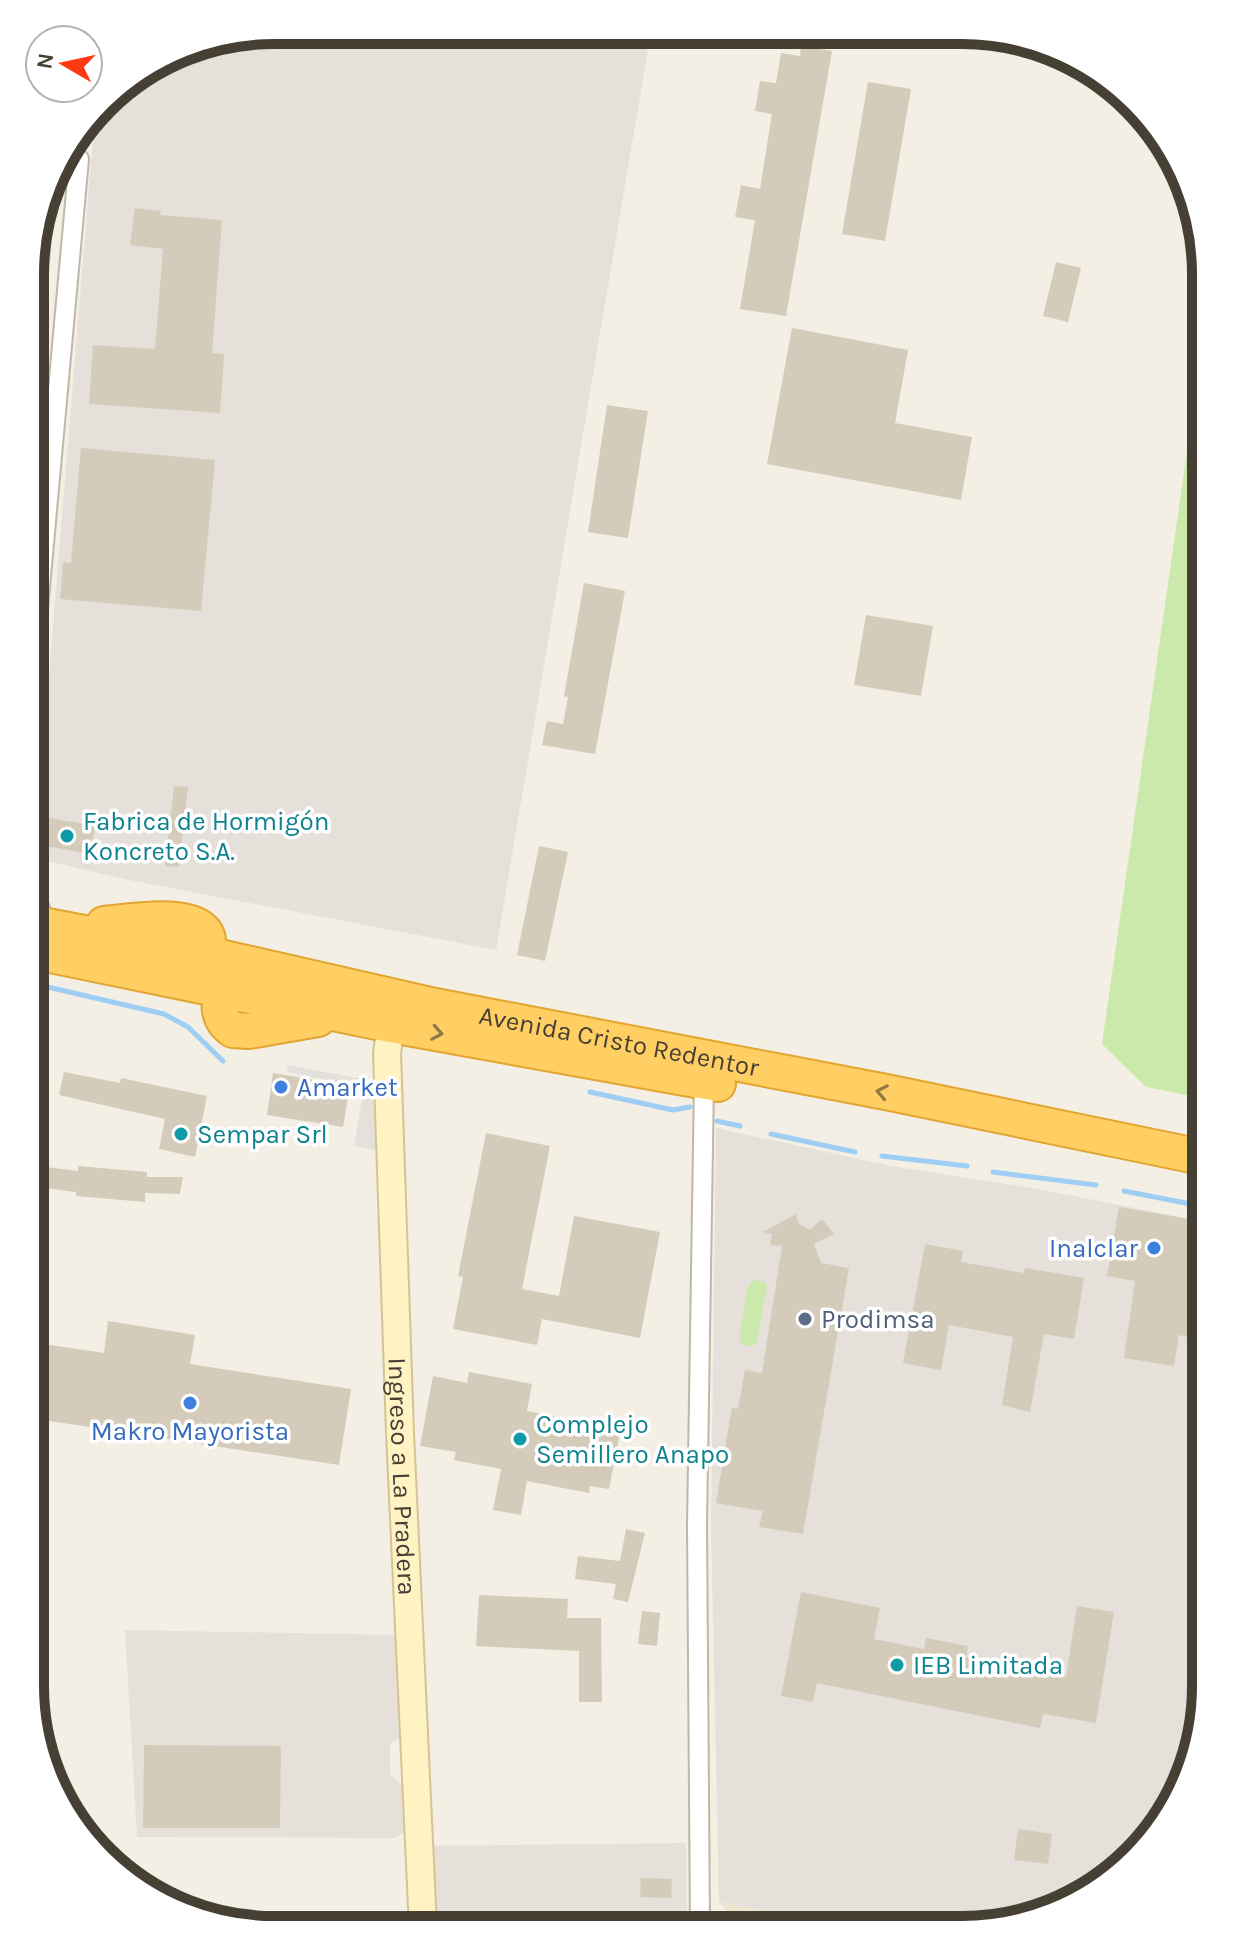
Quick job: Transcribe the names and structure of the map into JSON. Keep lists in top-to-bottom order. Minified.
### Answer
{"streets":{"highway":["Avenida Cristo Redentor"],"street":["Ingreso a La Pradera"]},"crossings":[["Avenida Cristo Redentor","Ingreso a La Pradera"]],"places":["Fabrica de Hormigón Koncreto S.A.","Amarket","Sempar Srl","Inalclar","Prodimsa","Makro Mayorista","Complejo Semillero Anapo","IEB Limitada"],"north":"left"}
